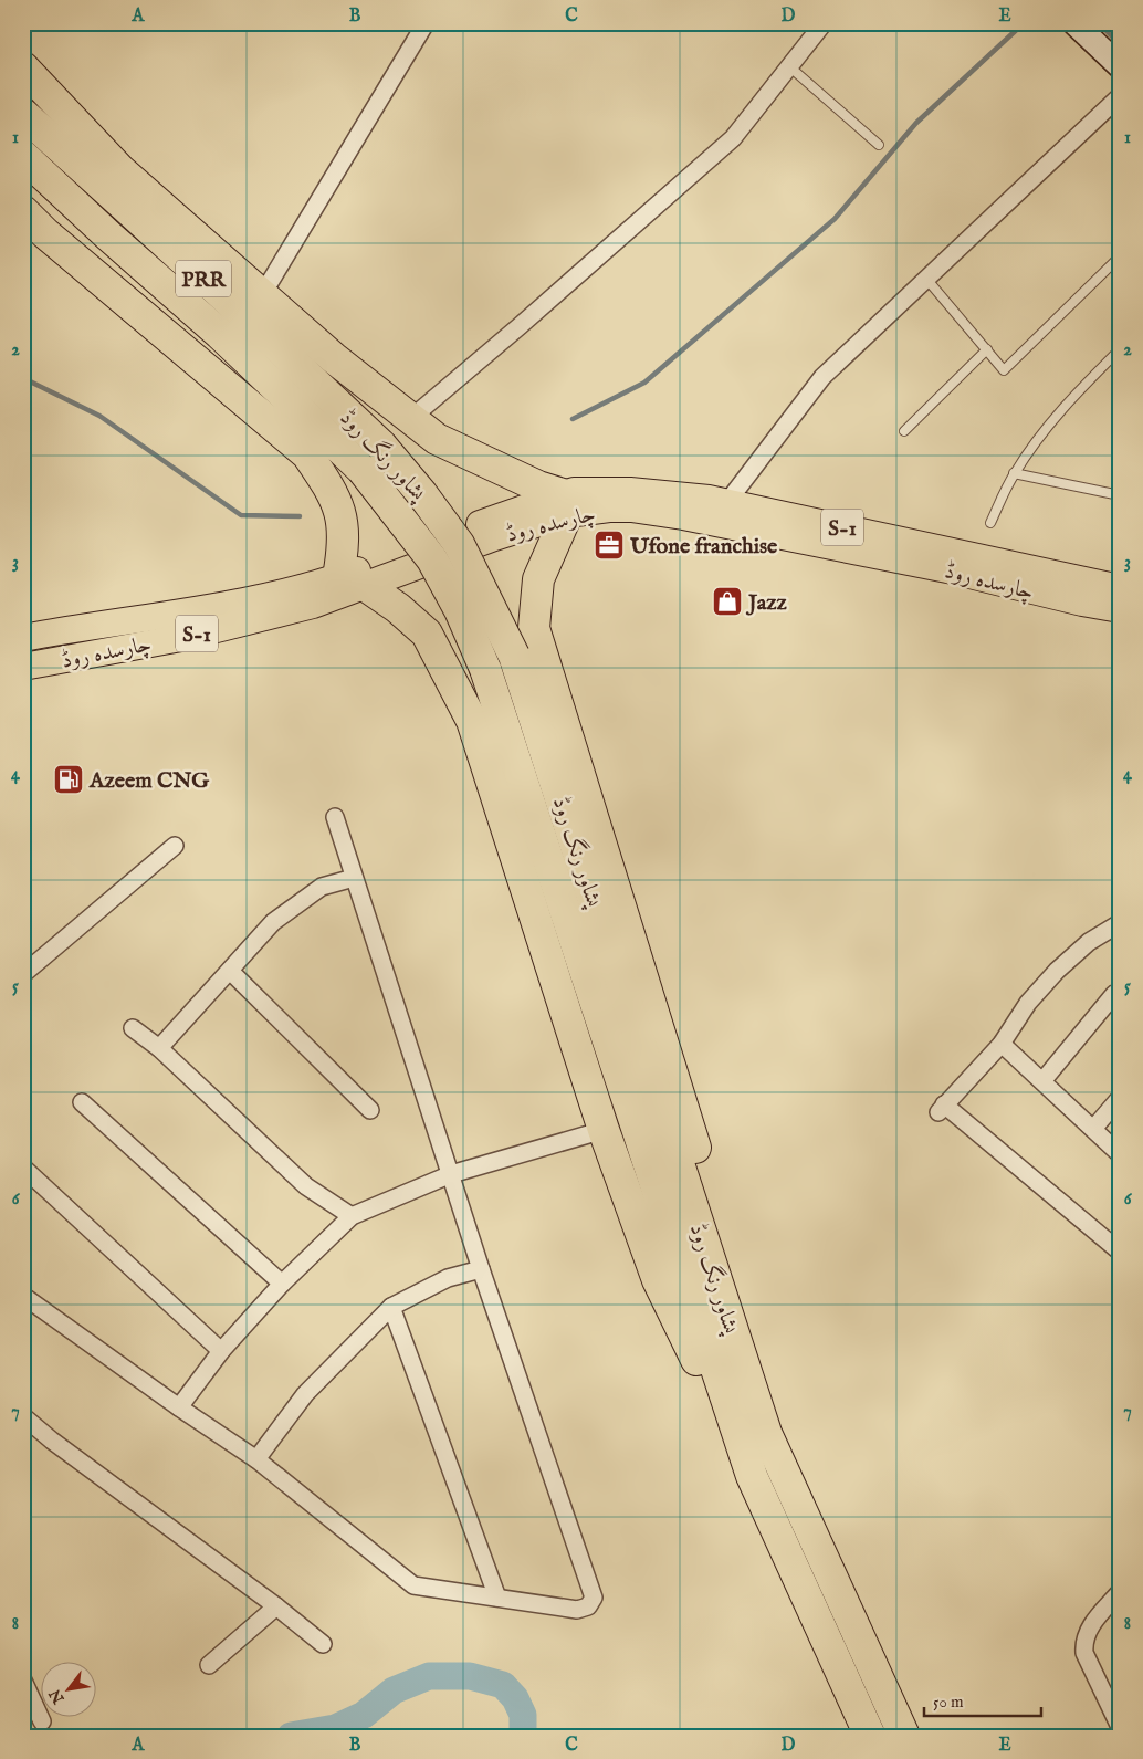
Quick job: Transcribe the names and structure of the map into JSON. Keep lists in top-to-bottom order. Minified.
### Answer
{"streets":{"highway":["PRR","پشاور رنگ روڈ"],"main road":["چارسدہ روڈ","S-1"]},"places":{"office":["Ufone franchise"],"shop":["Jazz"],"fuel station":["Azeem CNG"]},"scale_bar":"50 m","north":"bottom left","grid":{"columns":["A","B","C","D","E"],"rows":["1","2","3","4","5","6","7","8"]}}
